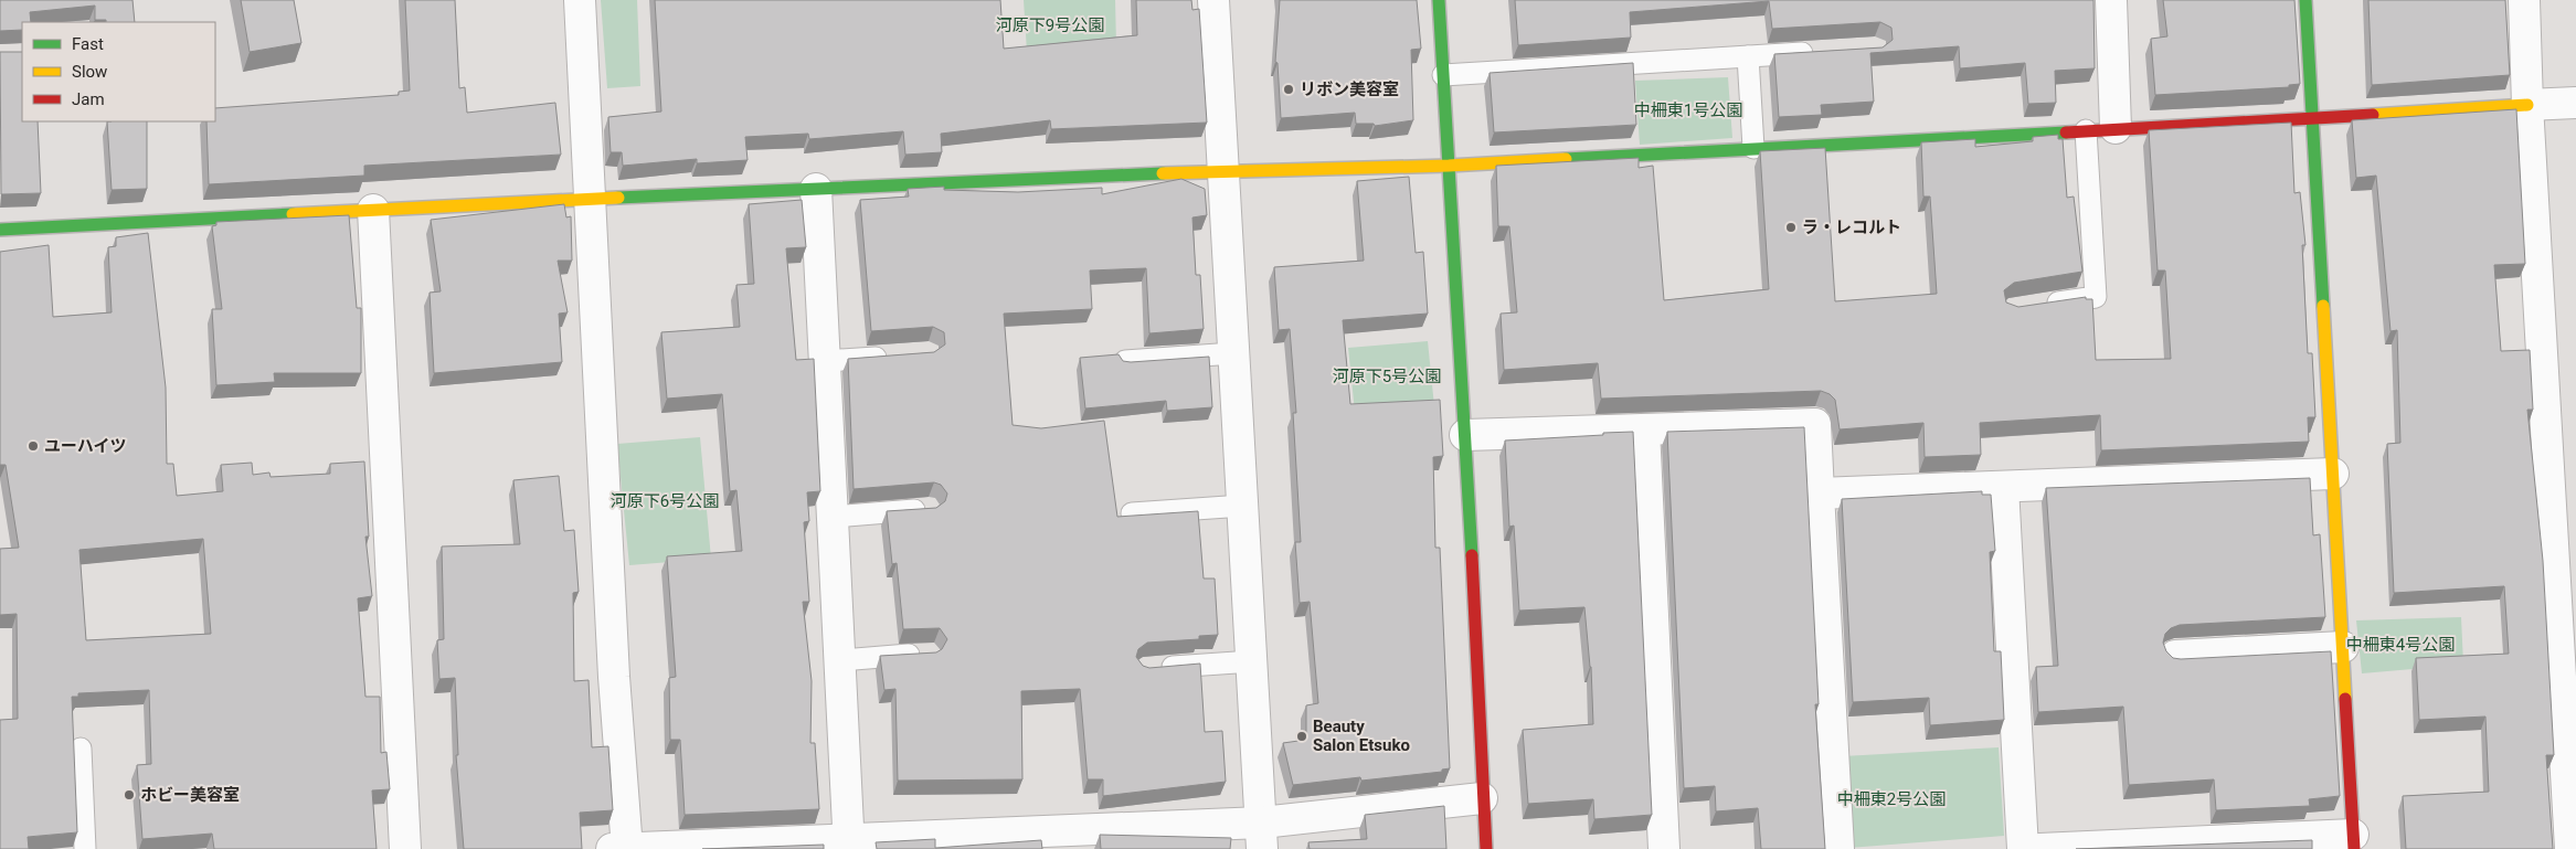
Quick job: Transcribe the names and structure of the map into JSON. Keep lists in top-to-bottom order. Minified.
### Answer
{"parks":["河原下9号公園","中柵東1号公園","河原下5号公園","河原下6号公園","中柵東4号公園","中柵東2号公園"],"places":["リボン美容室","ラ・レコルト","ユーハイツ","Beauty Salon Etsuko","ホビー美容室"],"legend":["Fast","Slow","Jam"]}
